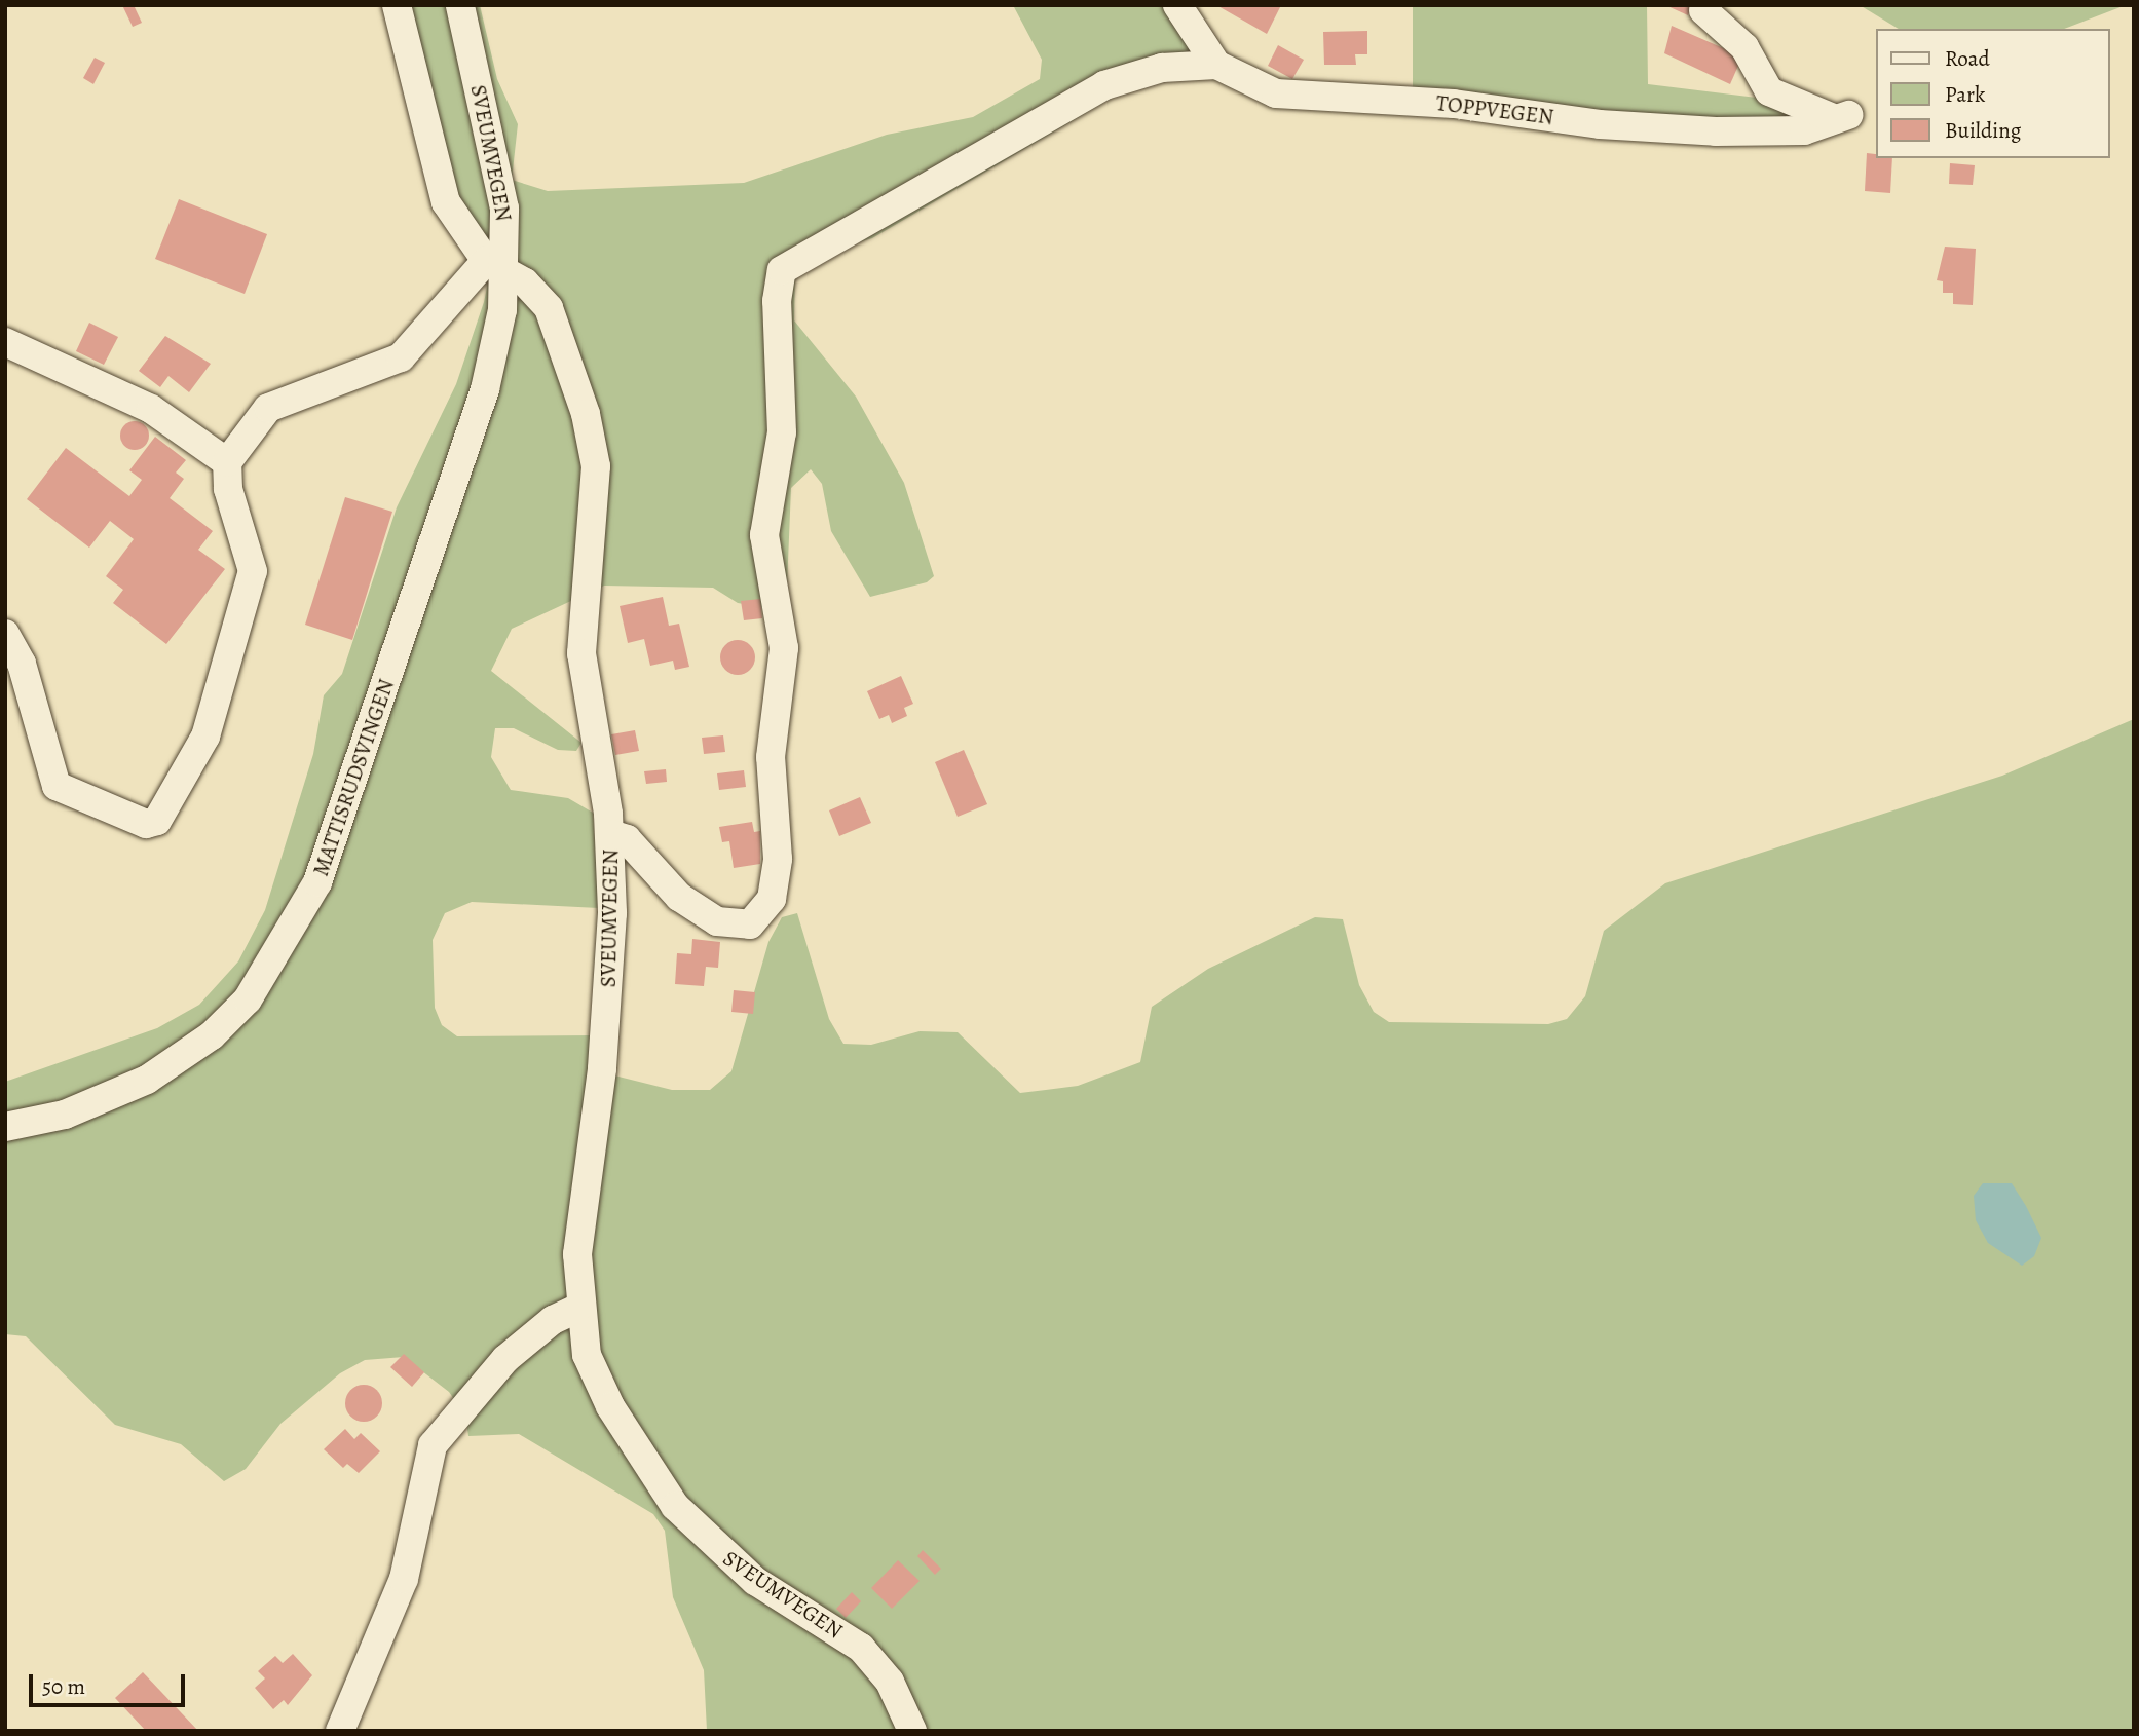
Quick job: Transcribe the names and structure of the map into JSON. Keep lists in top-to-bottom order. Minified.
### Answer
{"streets":{"street":["TOPPVEGEN","SVEUMVEGEN","MATTISRUDSVINGEN"]},"crossings":[["SVEUMVEGEN","MATTISRUDSVINGEN"]],"legend":["Road","Park","Building"],"scale_bar":"50 m"}
